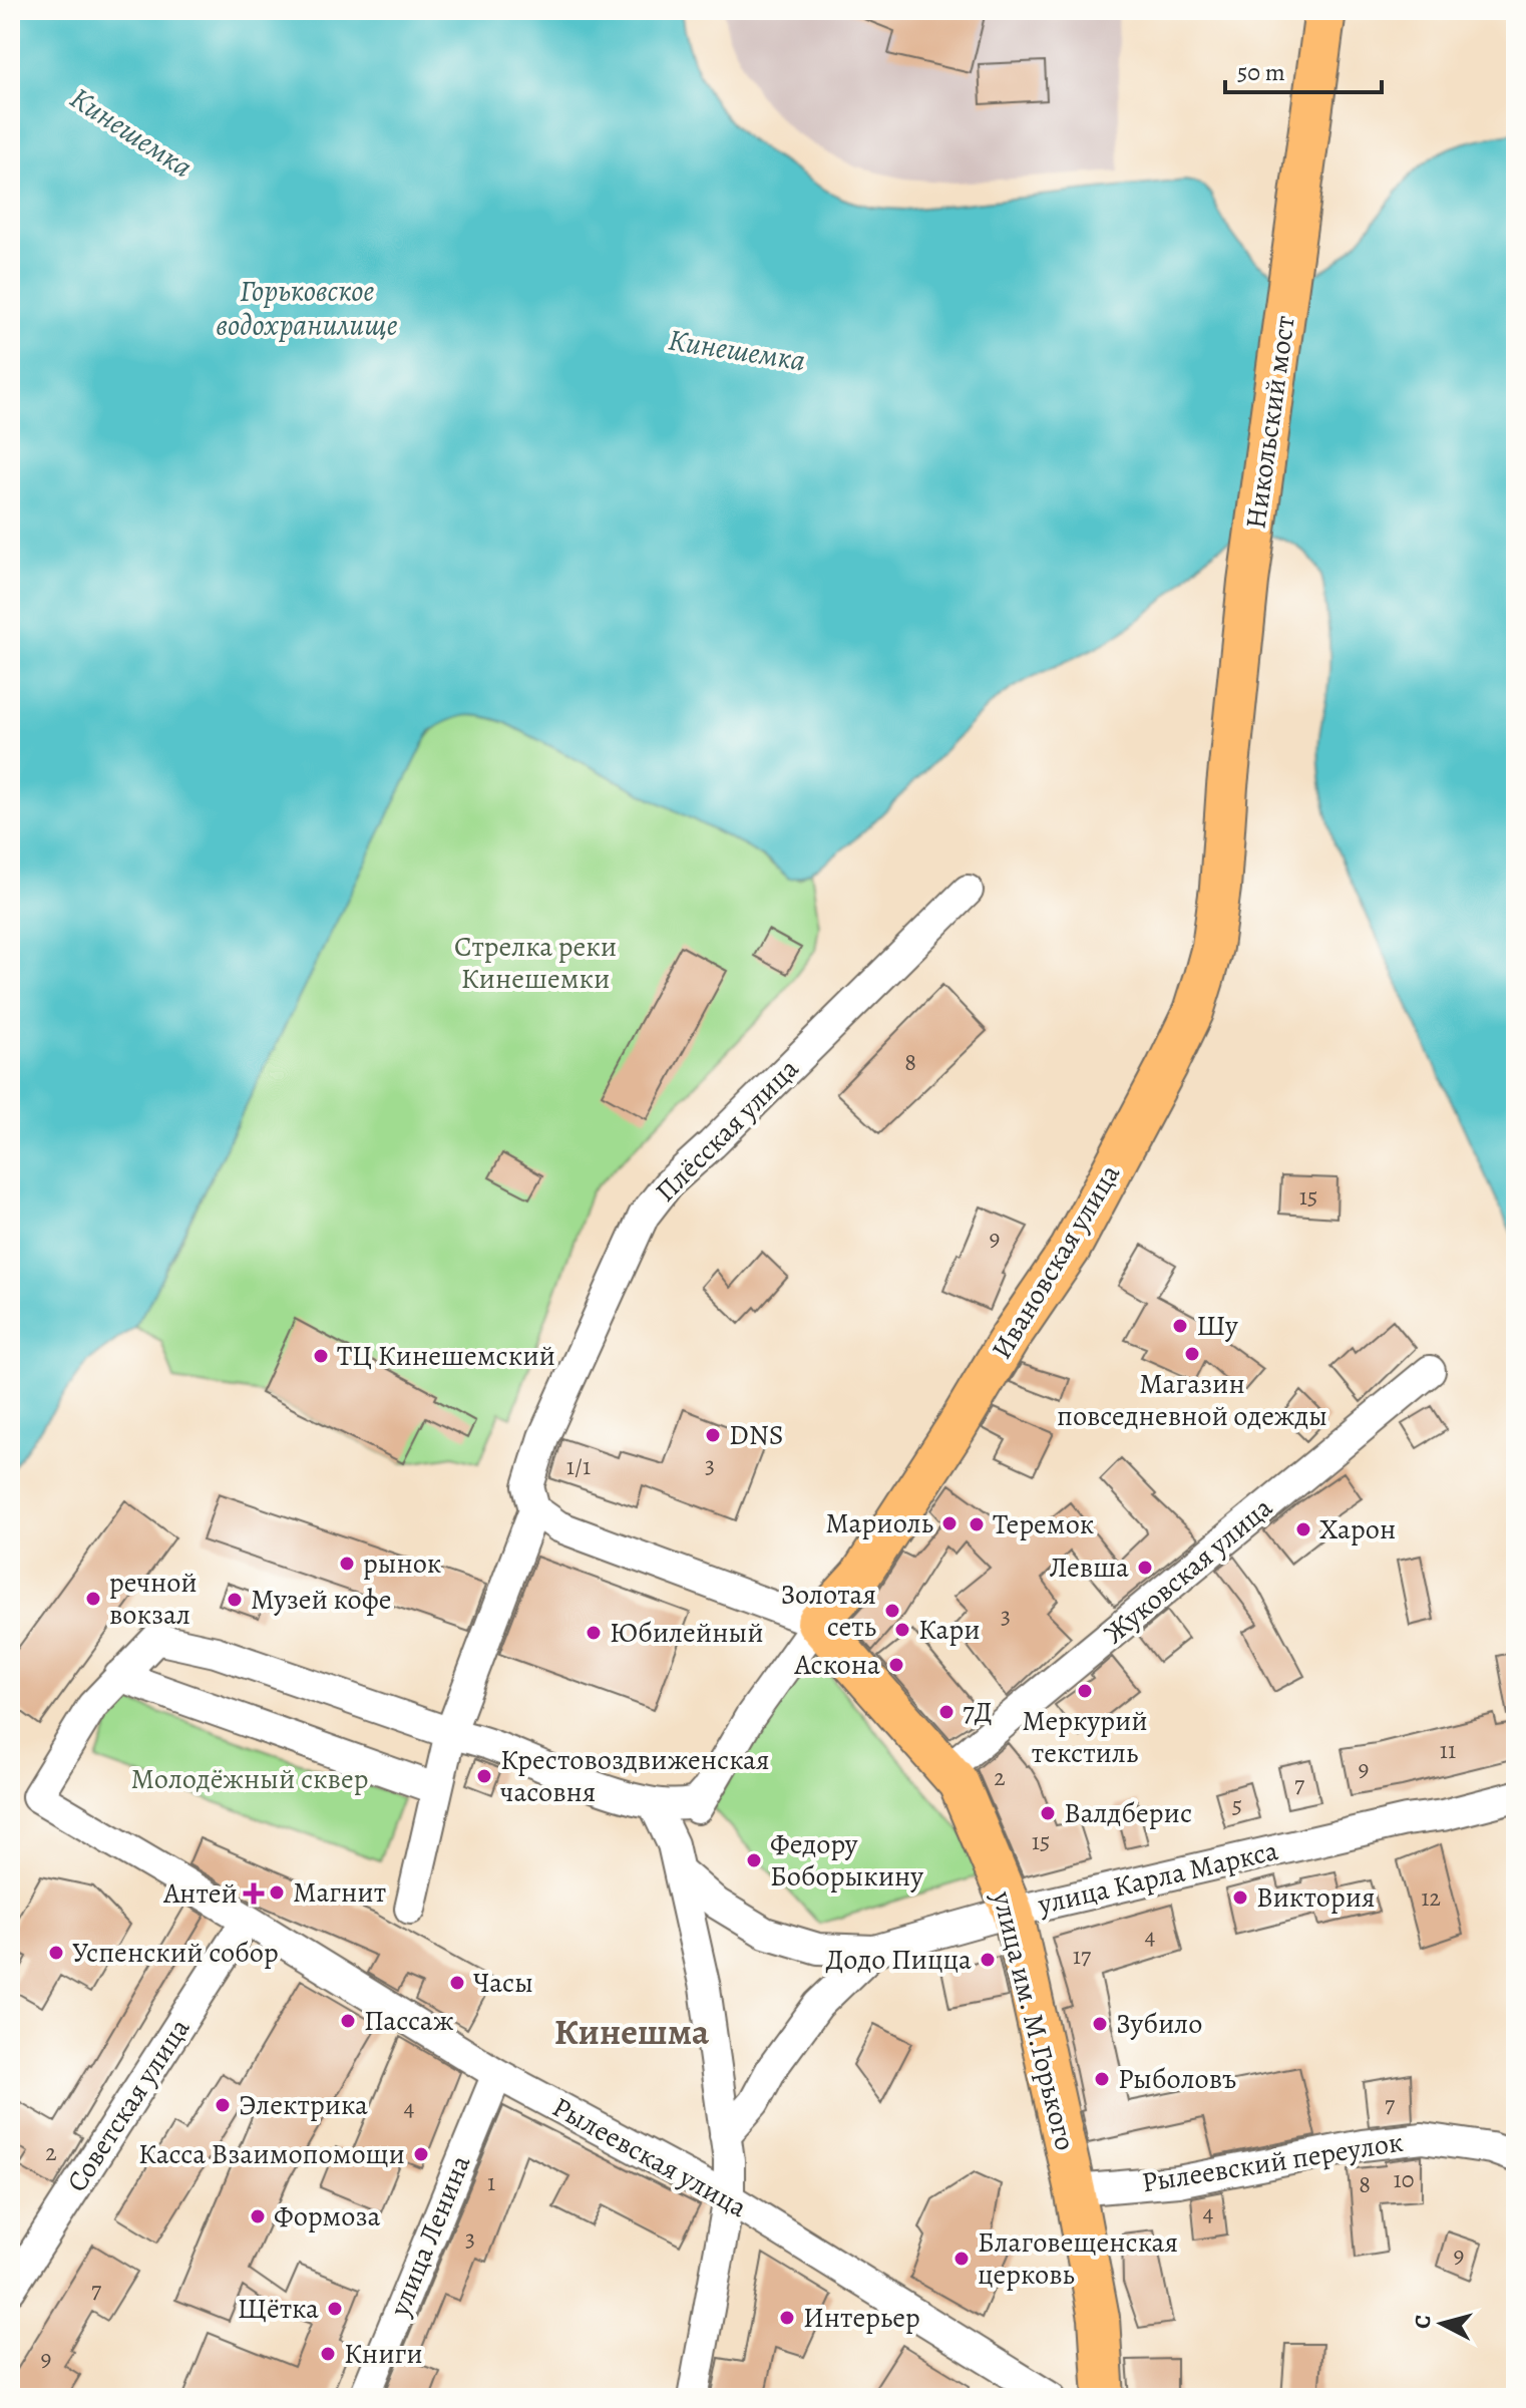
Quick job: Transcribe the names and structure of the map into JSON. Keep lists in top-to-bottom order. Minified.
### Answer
{"streets":{"main road":["Никольский мост","Ивановская улица","улица им. М.Горького"],"street":["Плёсская улица","Жуковская улица","улица Карла Маркса","Советская улица","Рылеевская улица","Рылеевский переулок","улица Ленина"]},"crossings":[["Никольский мост","Ивановская улица"],["Плёсская улица","улица им. М.Горького"],["Ивановская улица","улица Карла Маркса"],["Ивановская улица","улица им. М.Горького"],["Жуковская улица","улица им. М.Горького"],["улица Карла Маркса","улица им. М.Горького"],["улица им. М.Горького","Рылеевский переулок"],["Советская улица","Рылеевская улица"],["Рылеевская улица","улица Ленина"]],"districts":["Кинешма"],"water":["Кинешемка","Горьковское водохранилище"],"parks":["Стрелка реки Кинешемки","Молодёжный сквер"],"places":{"other":["Шу","Магазин повседневной одежды","ТЦ Кинешемский","DNS","Мариоль","Теремок","Харон","рынок","Левша","речной вокзал","Музей кофе","Золотая сеть","Кари","Юбилейный","Аскона","Меркурий текстиль","7Д","Крестовоздвиженская часовня","Валдберис","Федору Боборыкину","Магнит","Виктория","Успенский собор","Додо Пицца","Часы","Пассаж","Зубило","Рыболовъ","Электрика","Касса Взаимопомощи","Формоза","Благовещенская церковь","Щётка","Интерьер","Книги"],"health":["Антей"]},"house_numbers":["8","15","9","3","1/1","3","11","9","2","7","5","15","12","4","17","7","4","2","10","1","8","4","3","9","7","9"],"scale_bar":"50 m","north":"left"}
